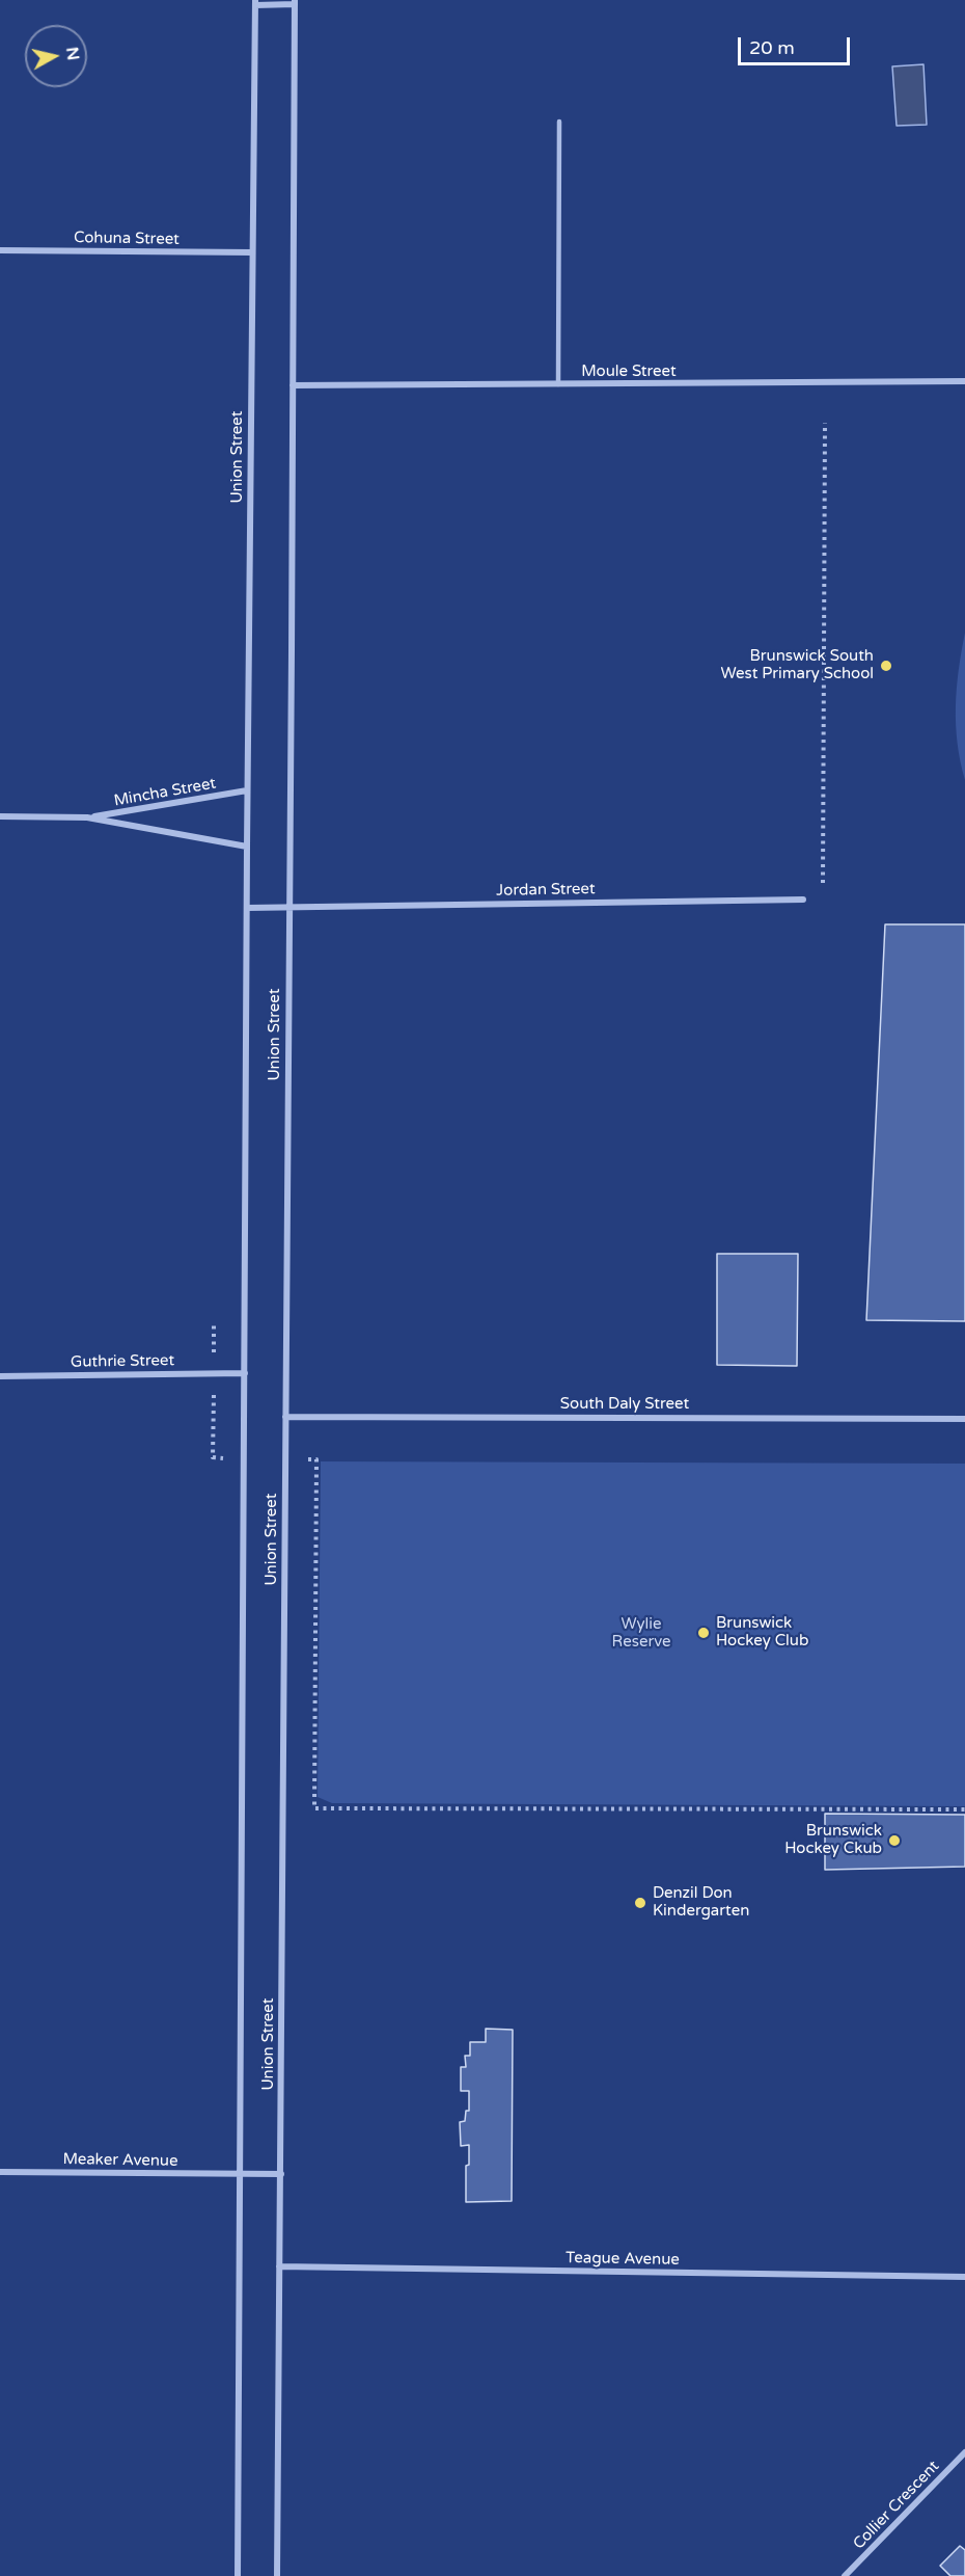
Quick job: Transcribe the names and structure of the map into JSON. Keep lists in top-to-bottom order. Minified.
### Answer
{"streets":{"street":["Cohuna Street","Moule Street","Union Street","Mincha Street","Jordan Street","Guthrie Street","South Daly Street","Meaker Avenue","Teague Avenue","Collier Crescent"]},"crossings":[["Cohuna Street","Union Street"],["Moule Street","Union Street"],["Union Street","Mincha Street"],["Union Street","Jordan Street"],["Union Street","Guthrie Street"],["Union Street","South Daly Street"],["Union Street","Meaker Avenue"],["Union Street","Teague Avenue"]],"parks":["Wylie Reserve"],"places":["Brunswick South West Primary School","Brunswick Hockey Club","Brunswick Hockey Ckub","Denzil Don Kindergarten"],"scale_bar":"20 m","north":"right"}
